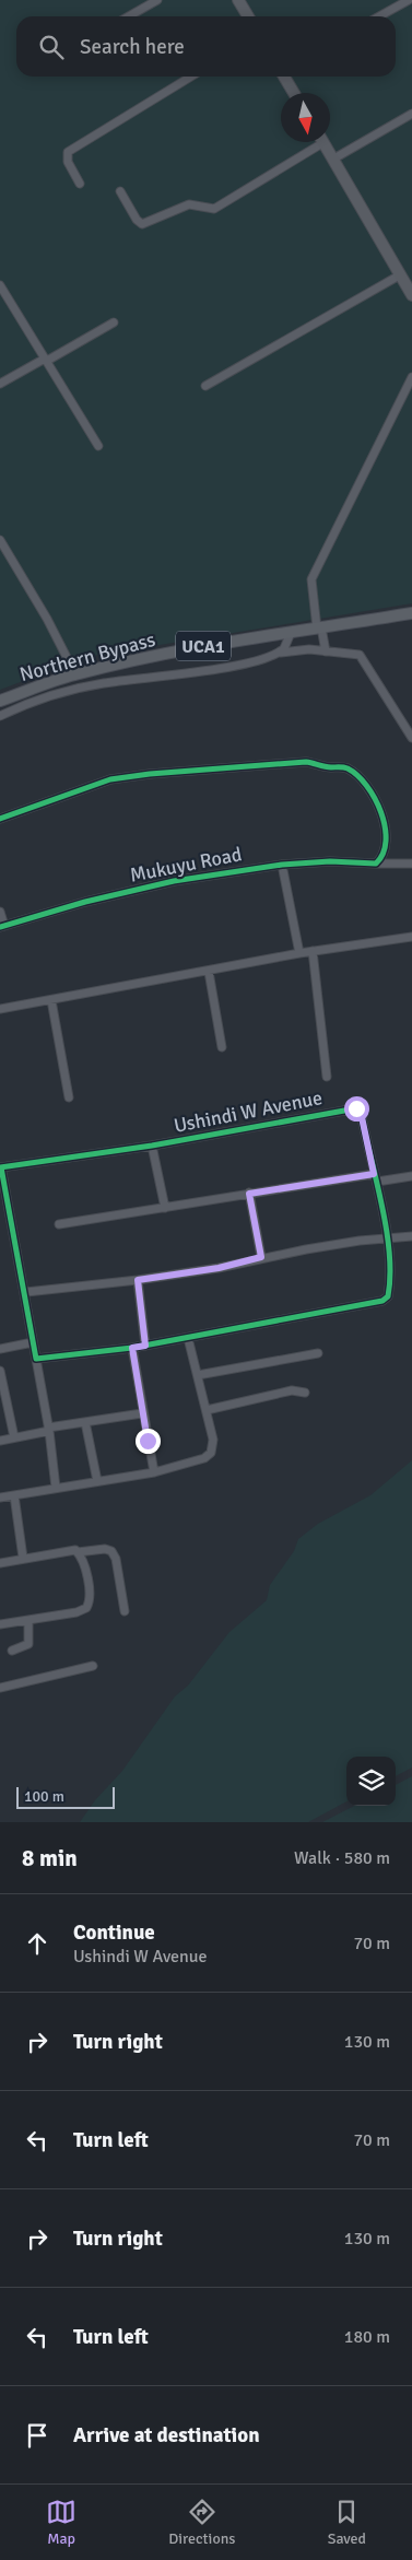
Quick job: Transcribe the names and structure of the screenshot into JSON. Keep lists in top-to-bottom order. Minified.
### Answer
{"streets":{"main road":["UCA1","Northern Bypass"],"street":["Mukuyu Road","Ushindi W Avenue"]},"scale_bar":"100 m","north":"bottom","page":{"search":"Search here","scale":"100 m","heading":["8 min","Walk · 580 m"],"list":[["Continue","Ushindi W Avenue","70 m"],["Turn right","130 m"],["Turn left","70 m"],["Turn right","130 m"],["Turn left","180 m"],"Arrive at destination"],"nav":["Map","Directions","Saved"]}}
